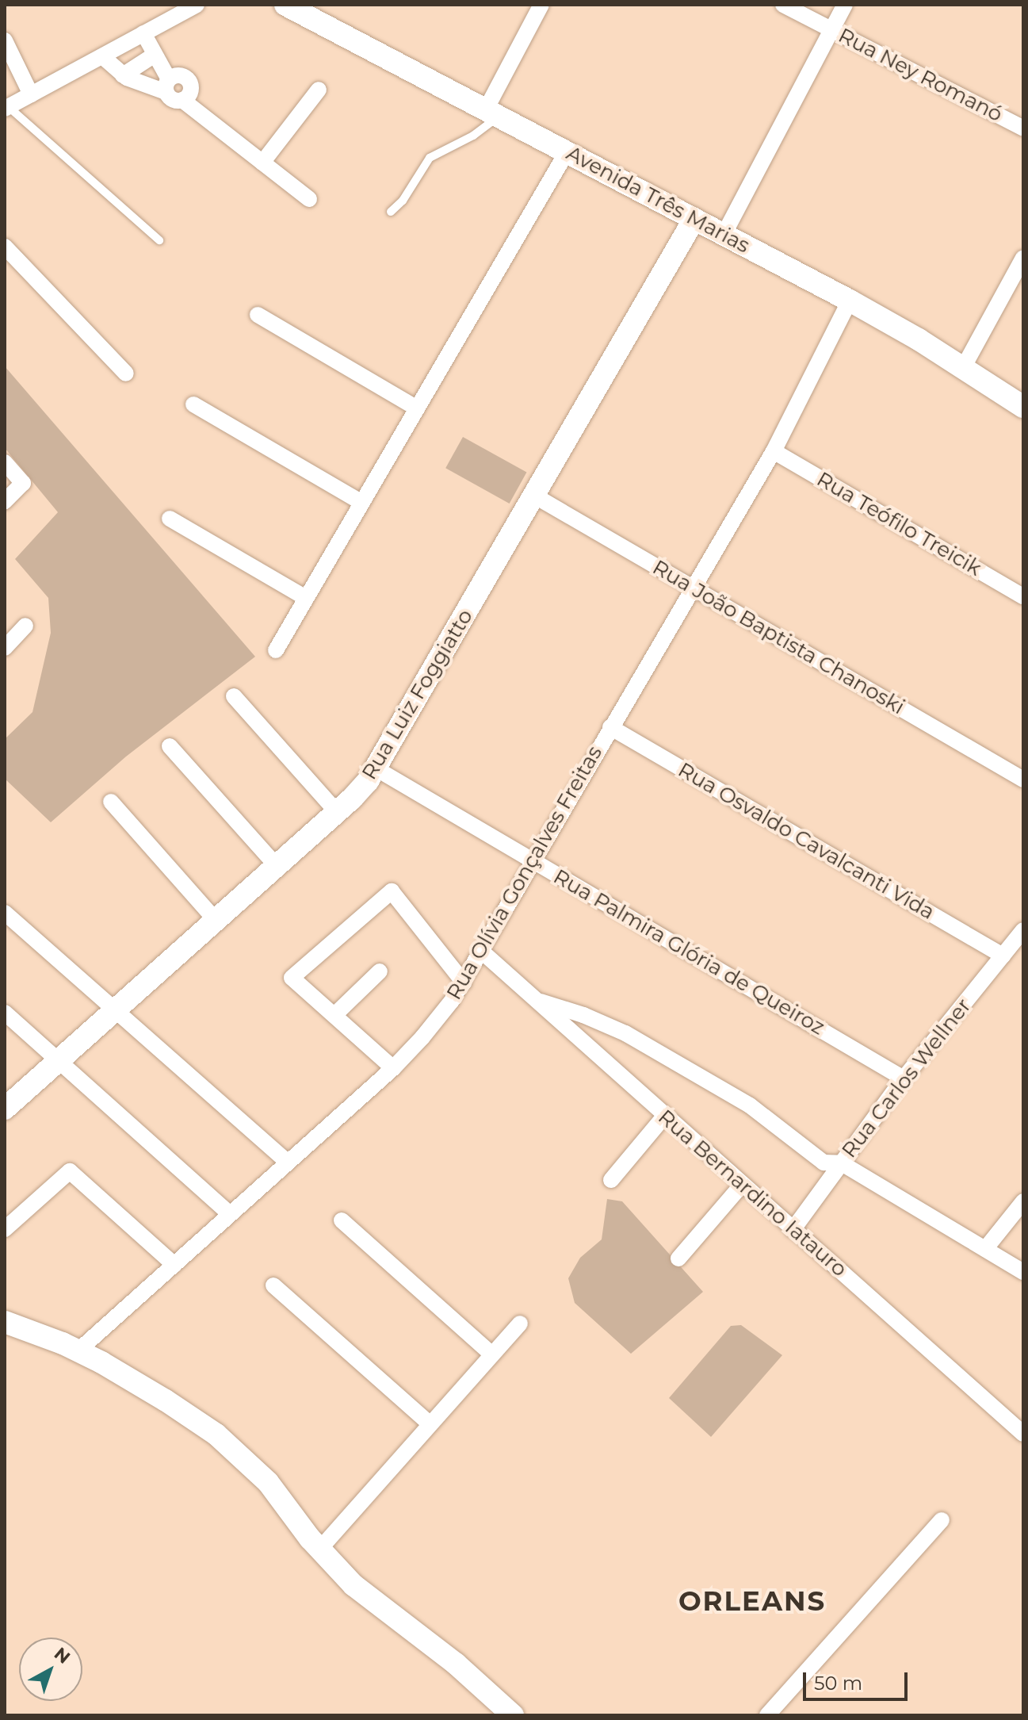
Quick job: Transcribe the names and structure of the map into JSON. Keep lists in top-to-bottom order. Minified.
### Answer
{"streets":{"street":["Rua Ney Romanó","Avenida Três Marias","Rua Teófilo Treicik","Rua João Baptista Chanoski","Rua Luiz Foggiatto","Rua Osvaldo Cavalcanti Vida","Rua Olívia Gonçalves Freitas","Rua Palmira Glória de Queiroz","Rua Carlos Wellner","Rua Bernardino Iatauro"]},"crossings":[["Avenida Três Marias","Rua Luiz Foggiatto"],["Avenida Três Marias","Rua Olívia Gonçalves Freitas"],["Rua Teófilo Treicik","Rua Olívia Gonçalves Freitas"],["Rua João Baptista Chanoski","Rua Luiz Foggiatto"],["Rua João Baptista Chanoski","Rua Olívia Gonçalves Freitas"],["Rua Luiz Foggiatto","Rua Palmira Glória de Queiroz"],["Rua Osvaldo Cavalcanti Vida","Rua Olívia Gonçalves Freitas"],["Rua Osvaldo Cavalcanti Vida","Rua Carlos Wellner"],["Rua Olívia Gonçalves Freitas","Rua Palmira Glória de Queiroz"],["Rua Olívia Gonçalves Freitas","Rua Bernardino Iatauro"],["Rua Palmira Glória de Queiroz","Rua Carlos Wellner"],["Rua Carlos Wellner","Rua Bernardino Iatauro"]],"districts":["ORLEANS"],"scale_bar":"50 m","north":"top right"}
